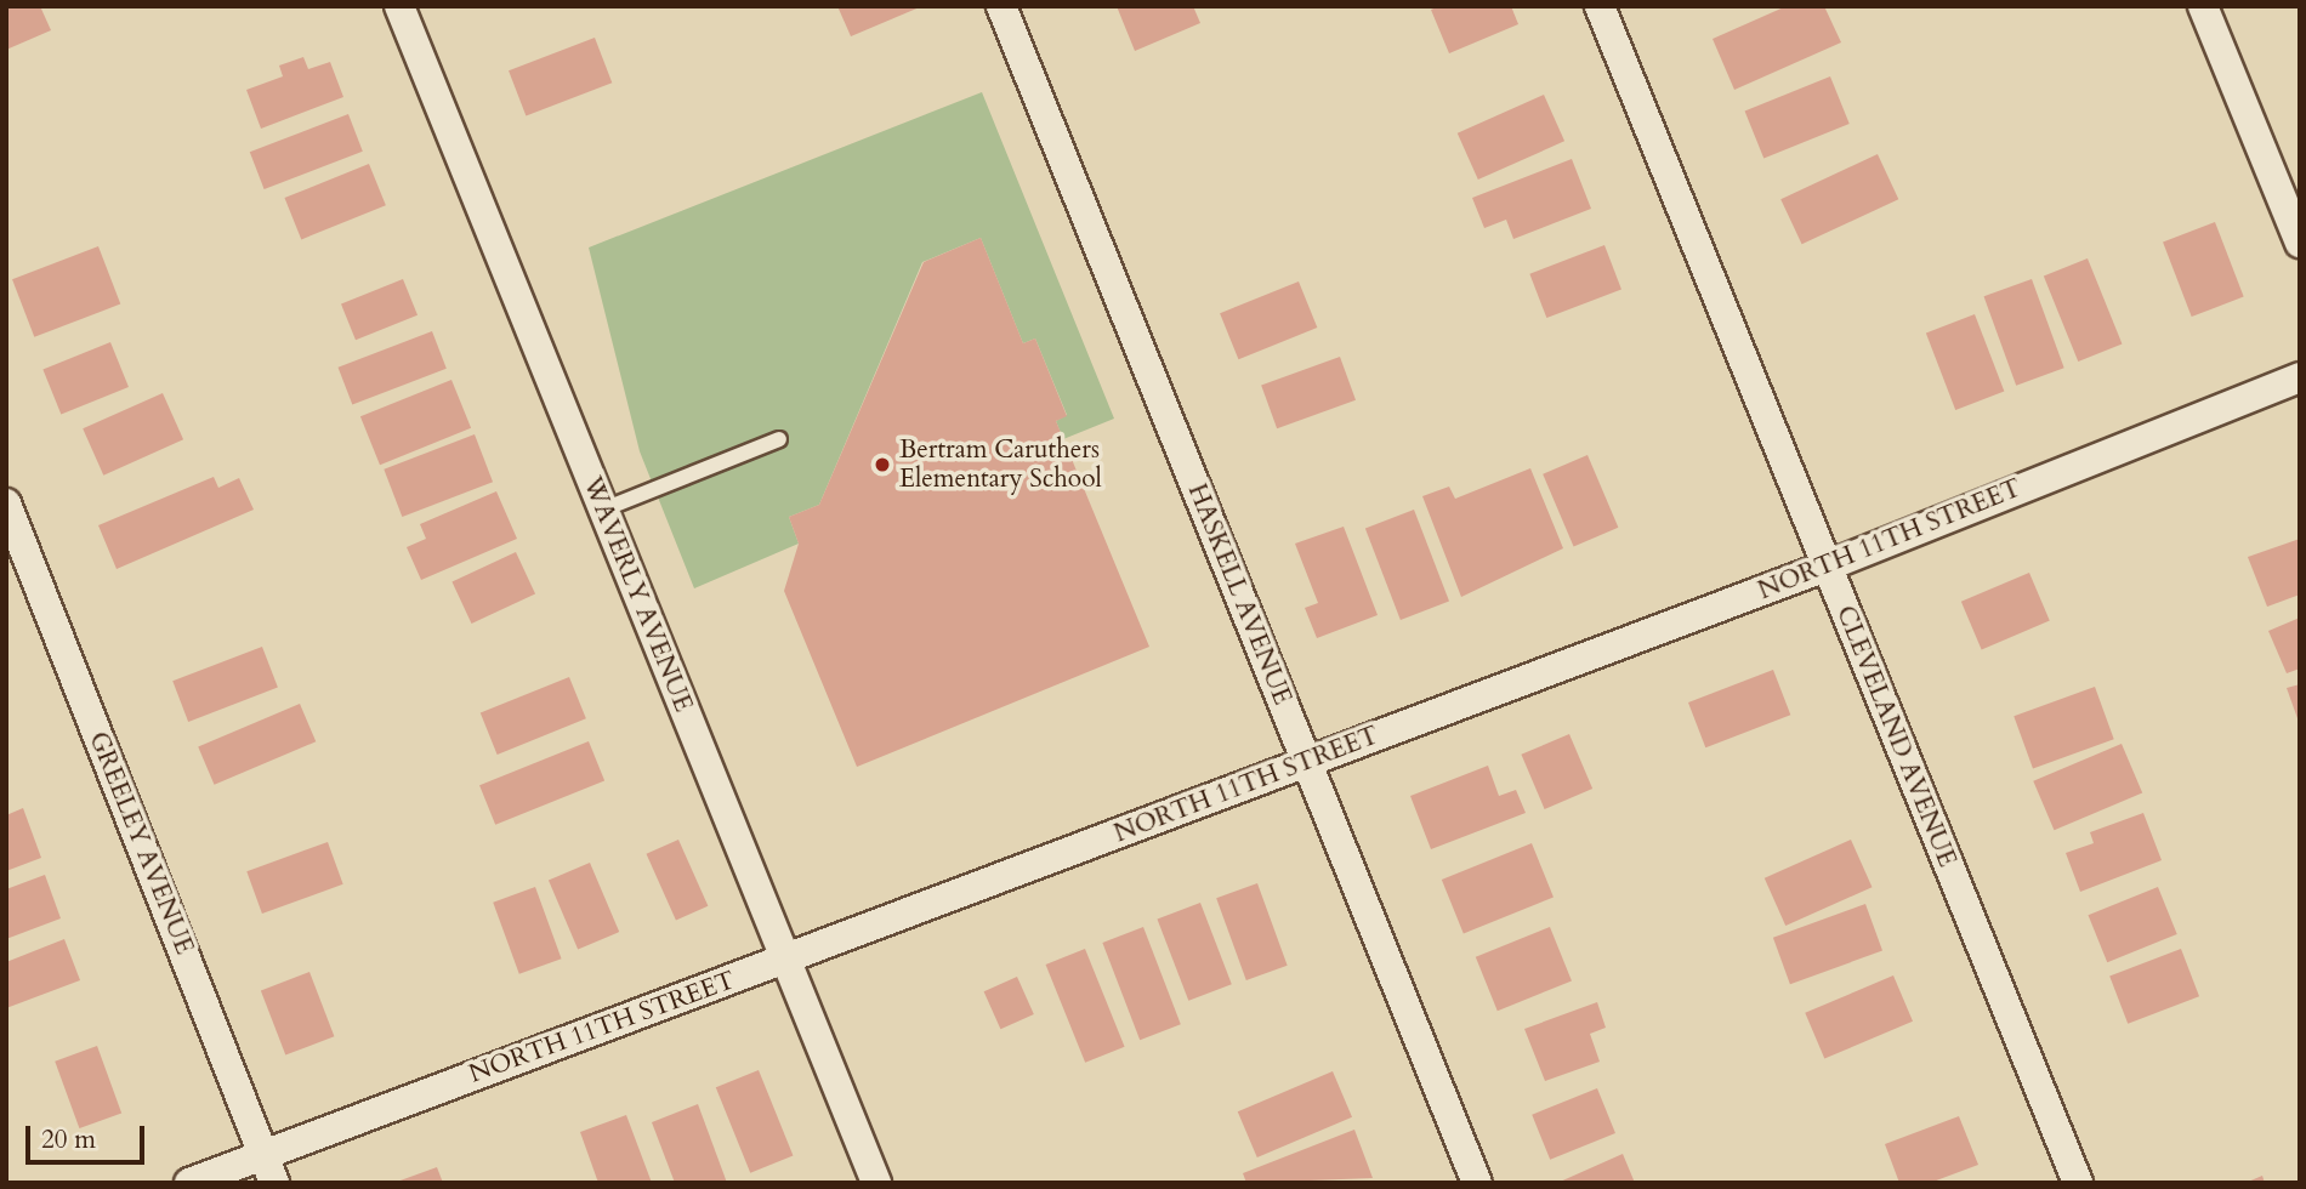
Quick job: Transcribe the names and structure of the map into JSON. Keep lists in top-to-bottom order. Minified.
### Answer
{"streets":{"street":["NORTH 11TH STREET","WAVERLY AVENUE","HASKELL AVENUE","CLEVELAND AVENUE","GREELEY AVENUE"]},"crossings":[["NORTH 11TH STREET","WAVERLY AVENUE"],["NORTH 11TH STREET","HASKELL AVENUE"],["NORTH 11TH STREET","CLEVELAND AVENUE"],["NORTH 11TH STREET","GREELEY AVENUE"]],"places":["Bertram Caruthers Elementary School"],"scale_bar":"20 m"}
